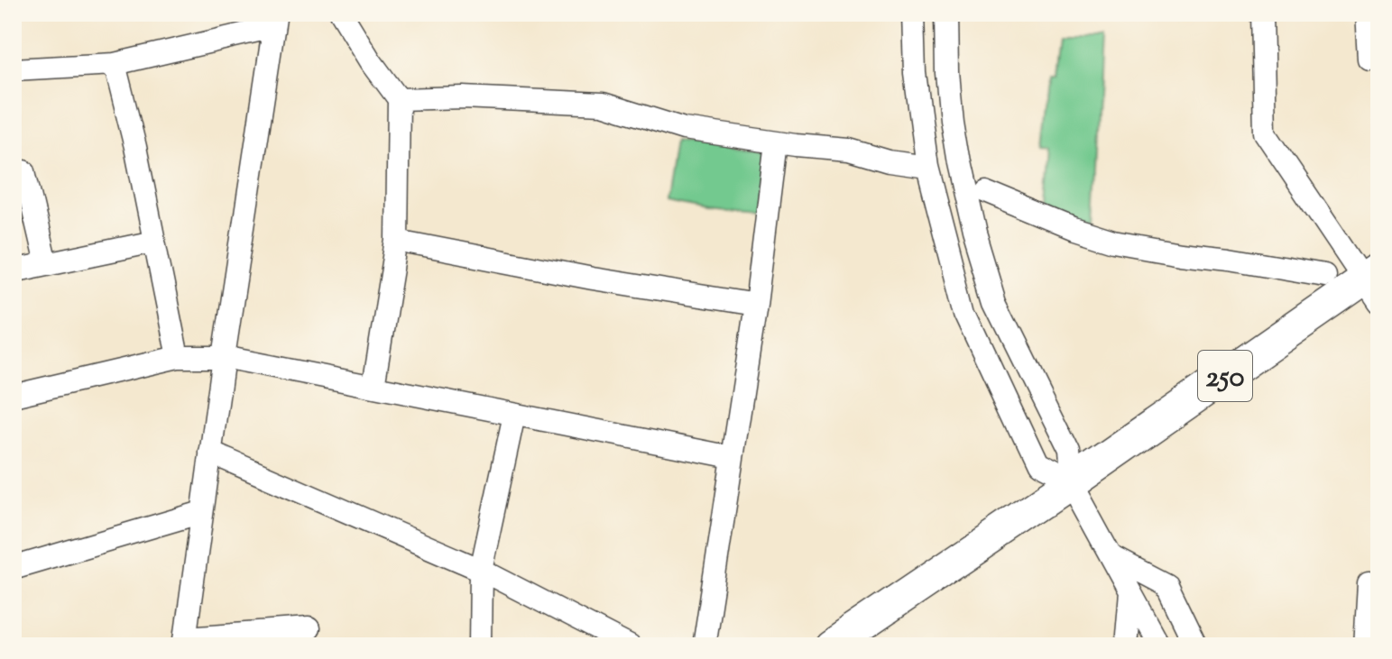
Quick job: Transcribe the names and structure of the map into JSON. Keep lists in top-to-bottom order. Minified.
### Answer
{"streets":{"highway":["250"]}}
